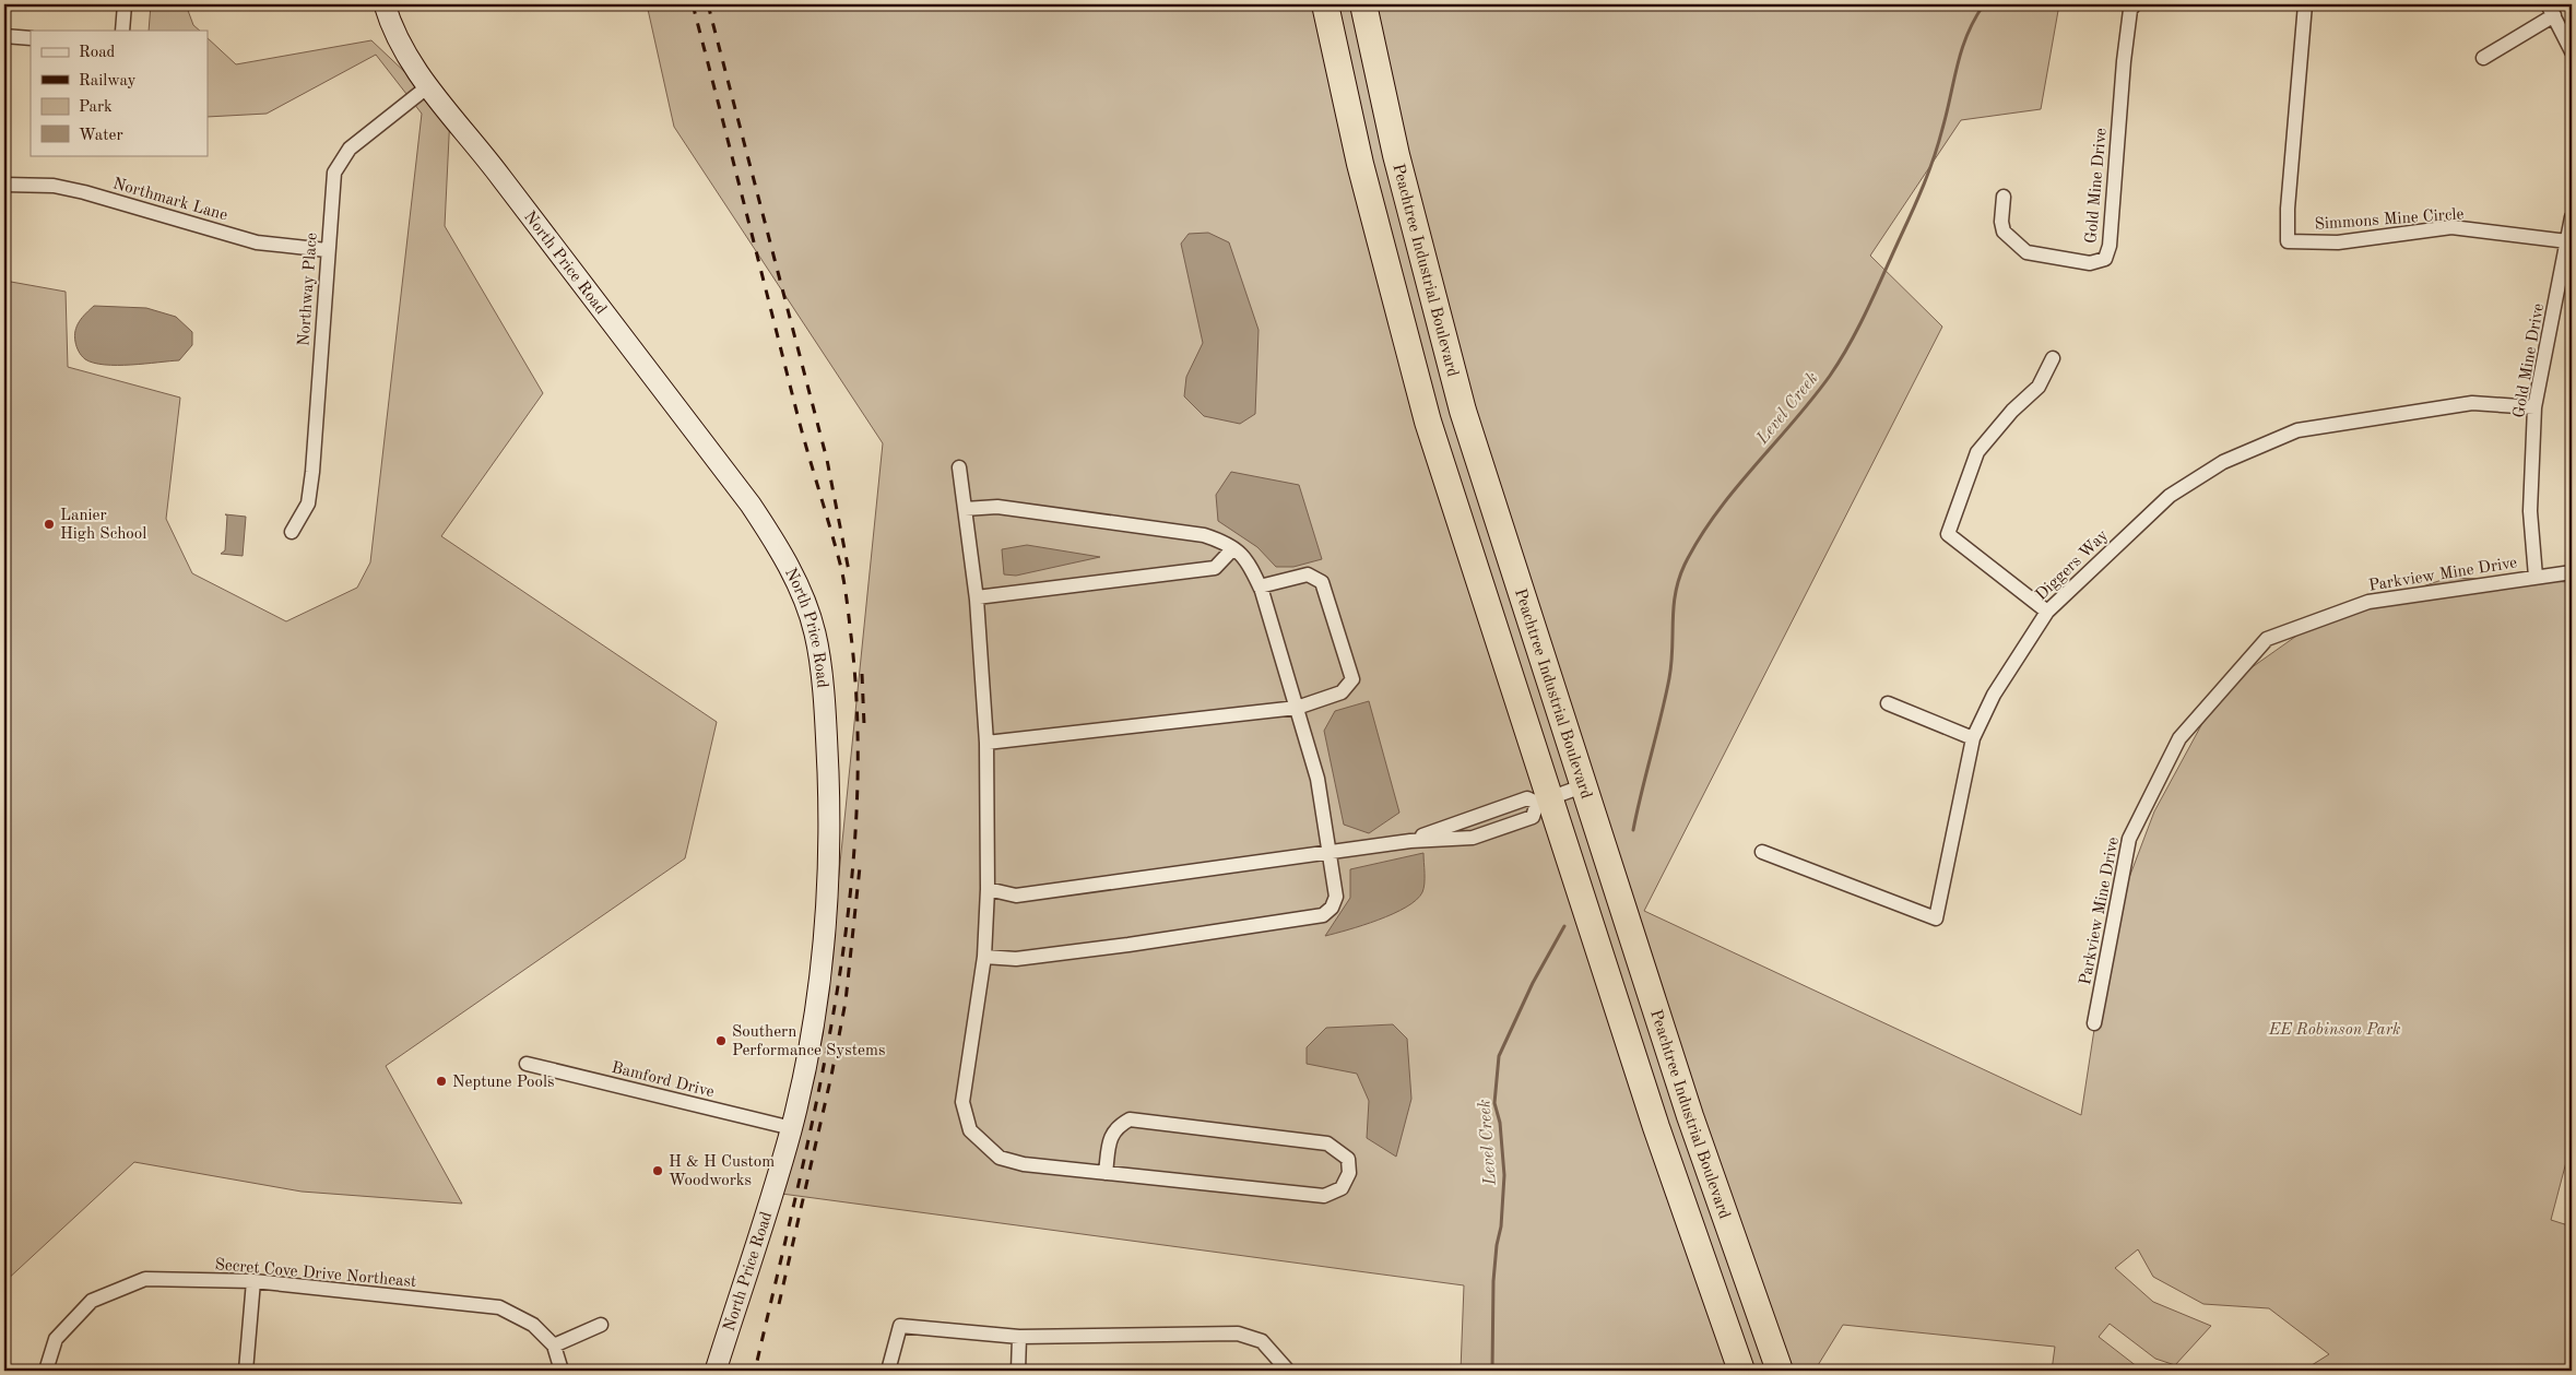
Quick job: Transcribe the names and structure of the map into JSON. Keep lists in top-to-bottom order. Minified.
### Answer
{"streets":{"highway":["Peachtree Industrial Boulevard"],"street":["Gold Mine Drive","Northmark Lane","Simmons Mine Circle","North Price Road","Northway Place","Diggers Way","Parkview Mine Drive","Bamford Drive","Secret Cove Drive Northeast"]},"crossings":[["Gold Mine Drive","Simmons Mine Circle"],["Gold Mine Drive","Diggers Way"],["Gold Mine Drive","Parkview Mine Drive"],["Northmark Lane","Northway Place"],["North Price Road","Northway Place"],["North Price Road","Bamford Drive"]],"water":["Level Creek"],"parks":["EE Robinson Park"],"places":["Lanier High School","Southern Performance Systems","Neptune Pools","H & H Custom Woodworks"],"legend":["Road","Railway","Park","Water"]}
